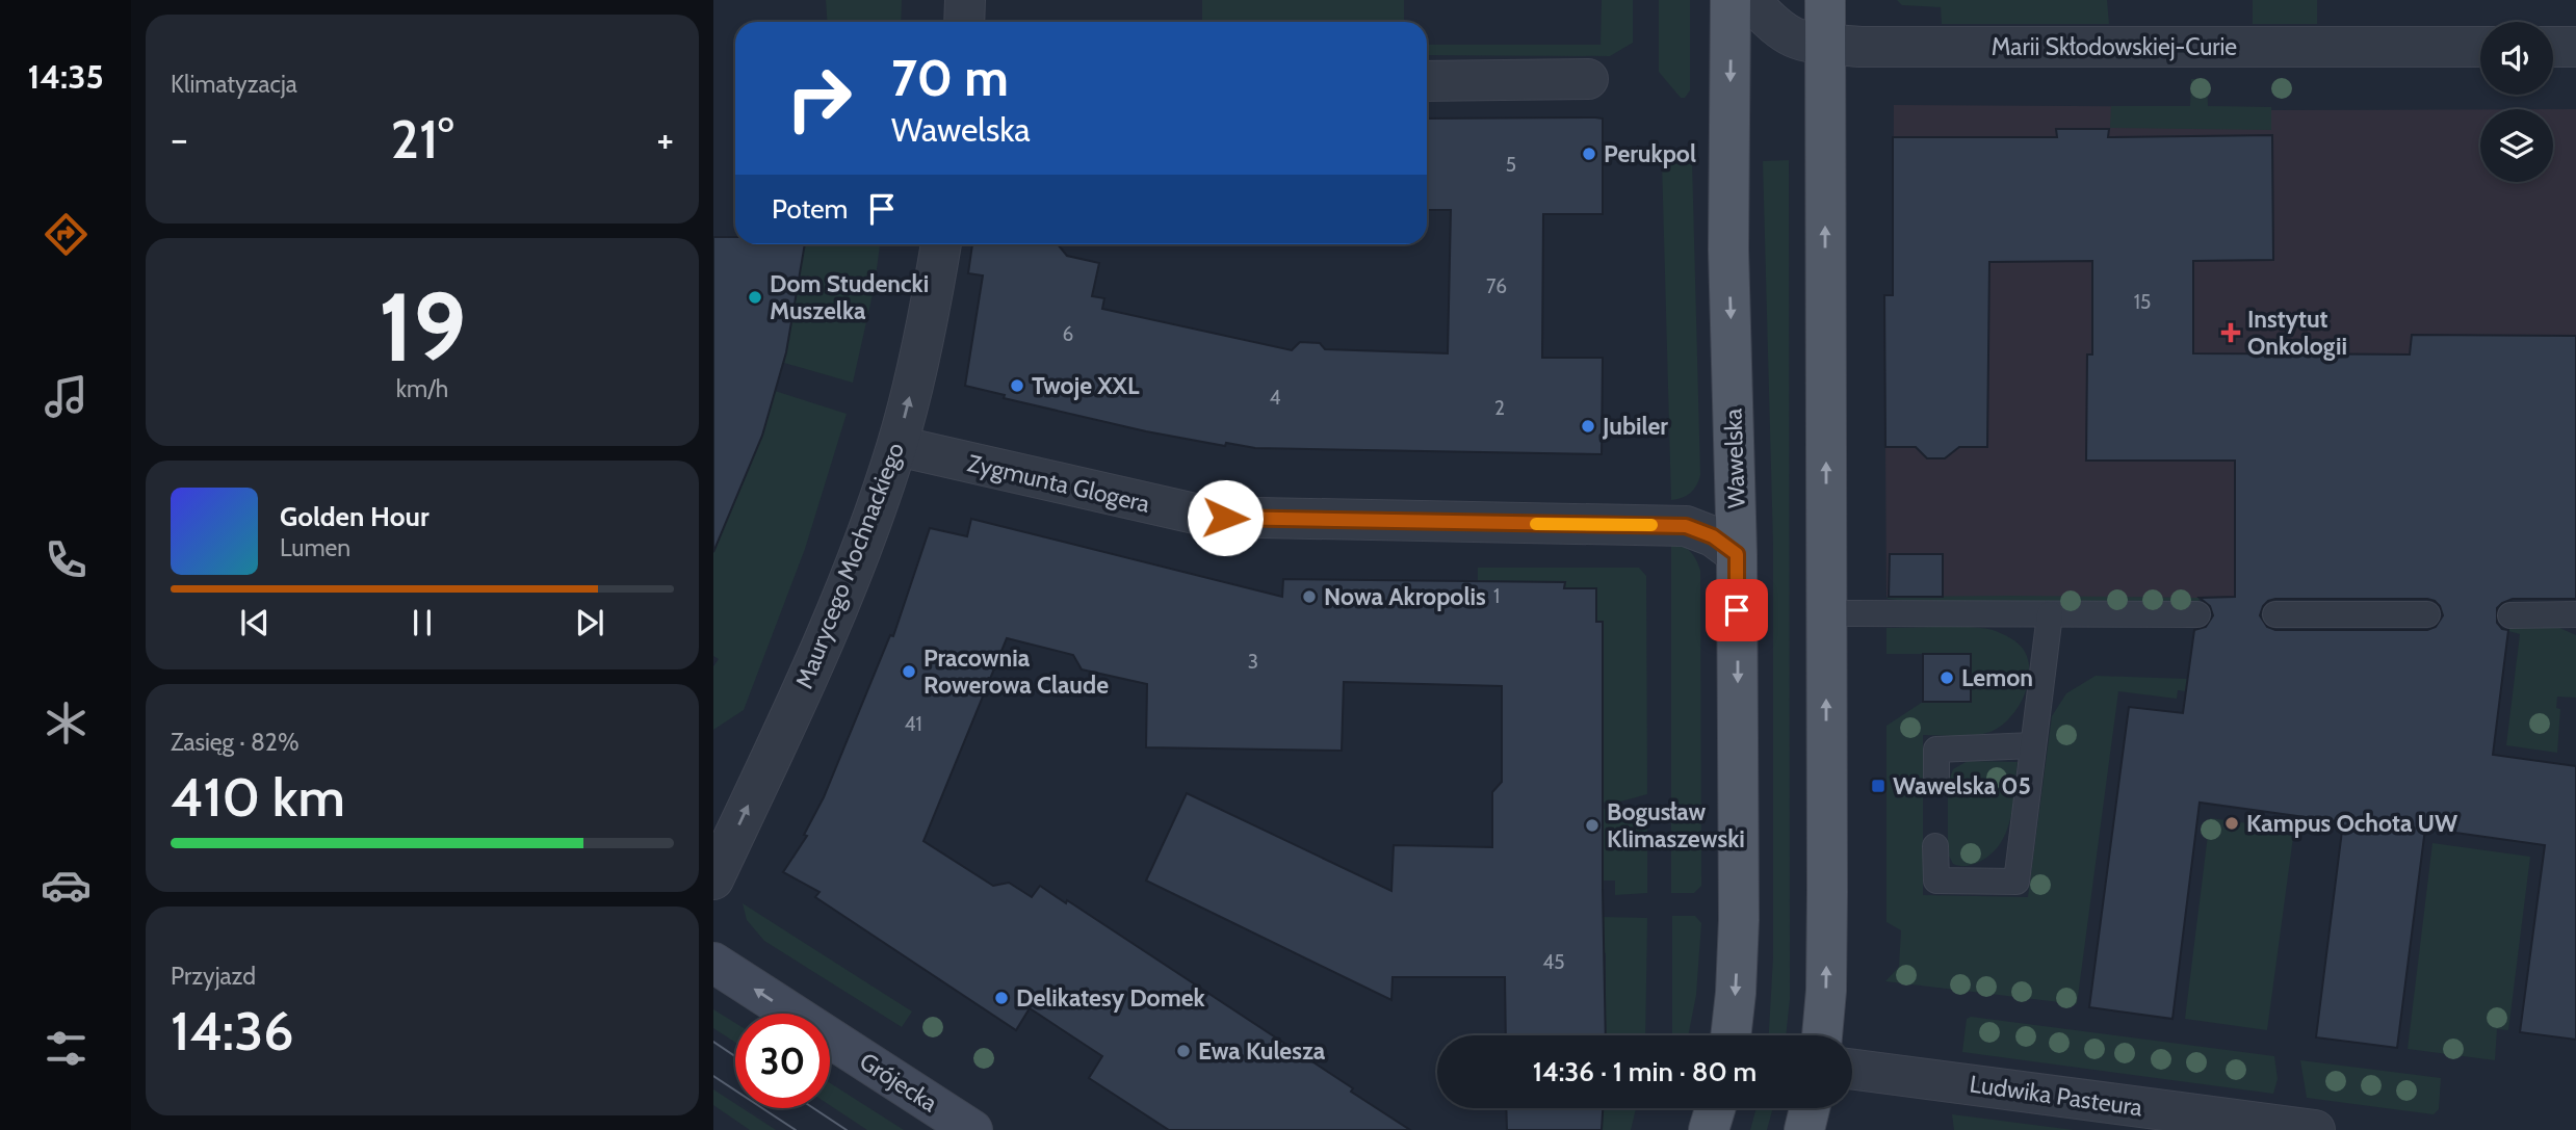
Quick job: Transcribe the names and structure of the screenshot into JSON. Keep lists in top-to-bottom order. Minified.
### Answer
{"streets":{"main road":["Wawelska","Grójecka"],"street":["Marii Skłodowskiej-Curie","Zygmunta Glogera","Maurycego Mochnackiego","Ludwika Pasteura"]},"crossings":[["Wawelska","Zygmunta Glogera"],["Zygmunta Glogera","Maurycego Mochnackiego"]],"one_way":["Maurycego Mochnackiego","Grójecka"],"places":{"other":["Perukpol","Dom Studencki Muszelka","Twoje XXL","Jubiler","Nowa Akropolis","Pracownia Rowerowa Claude","Lemon","Kampus Ochota UW","Bogusław Klimaszewski","Delikatesy Domek","Ewa Kulesza"],"health":["Instytut Onkologii"],"transit":["Wawelska 05"]},"house_numbers":["5","76","15","6","4","2","1","3","41","45"],"page":{"tabs":"14:35","tile":["Klimatyzacja",["19","km/h"],["Zasięg · 82%","410 km"],["Przyjazd","14:36"]],"turn":["70 m","Wawelska"],"heat":["−","21°","+"],"then":"Potem","song":["Golden Hour","Lumen"],"limit":"30","trip":"14:36 · 1 min · 80 m"}}
